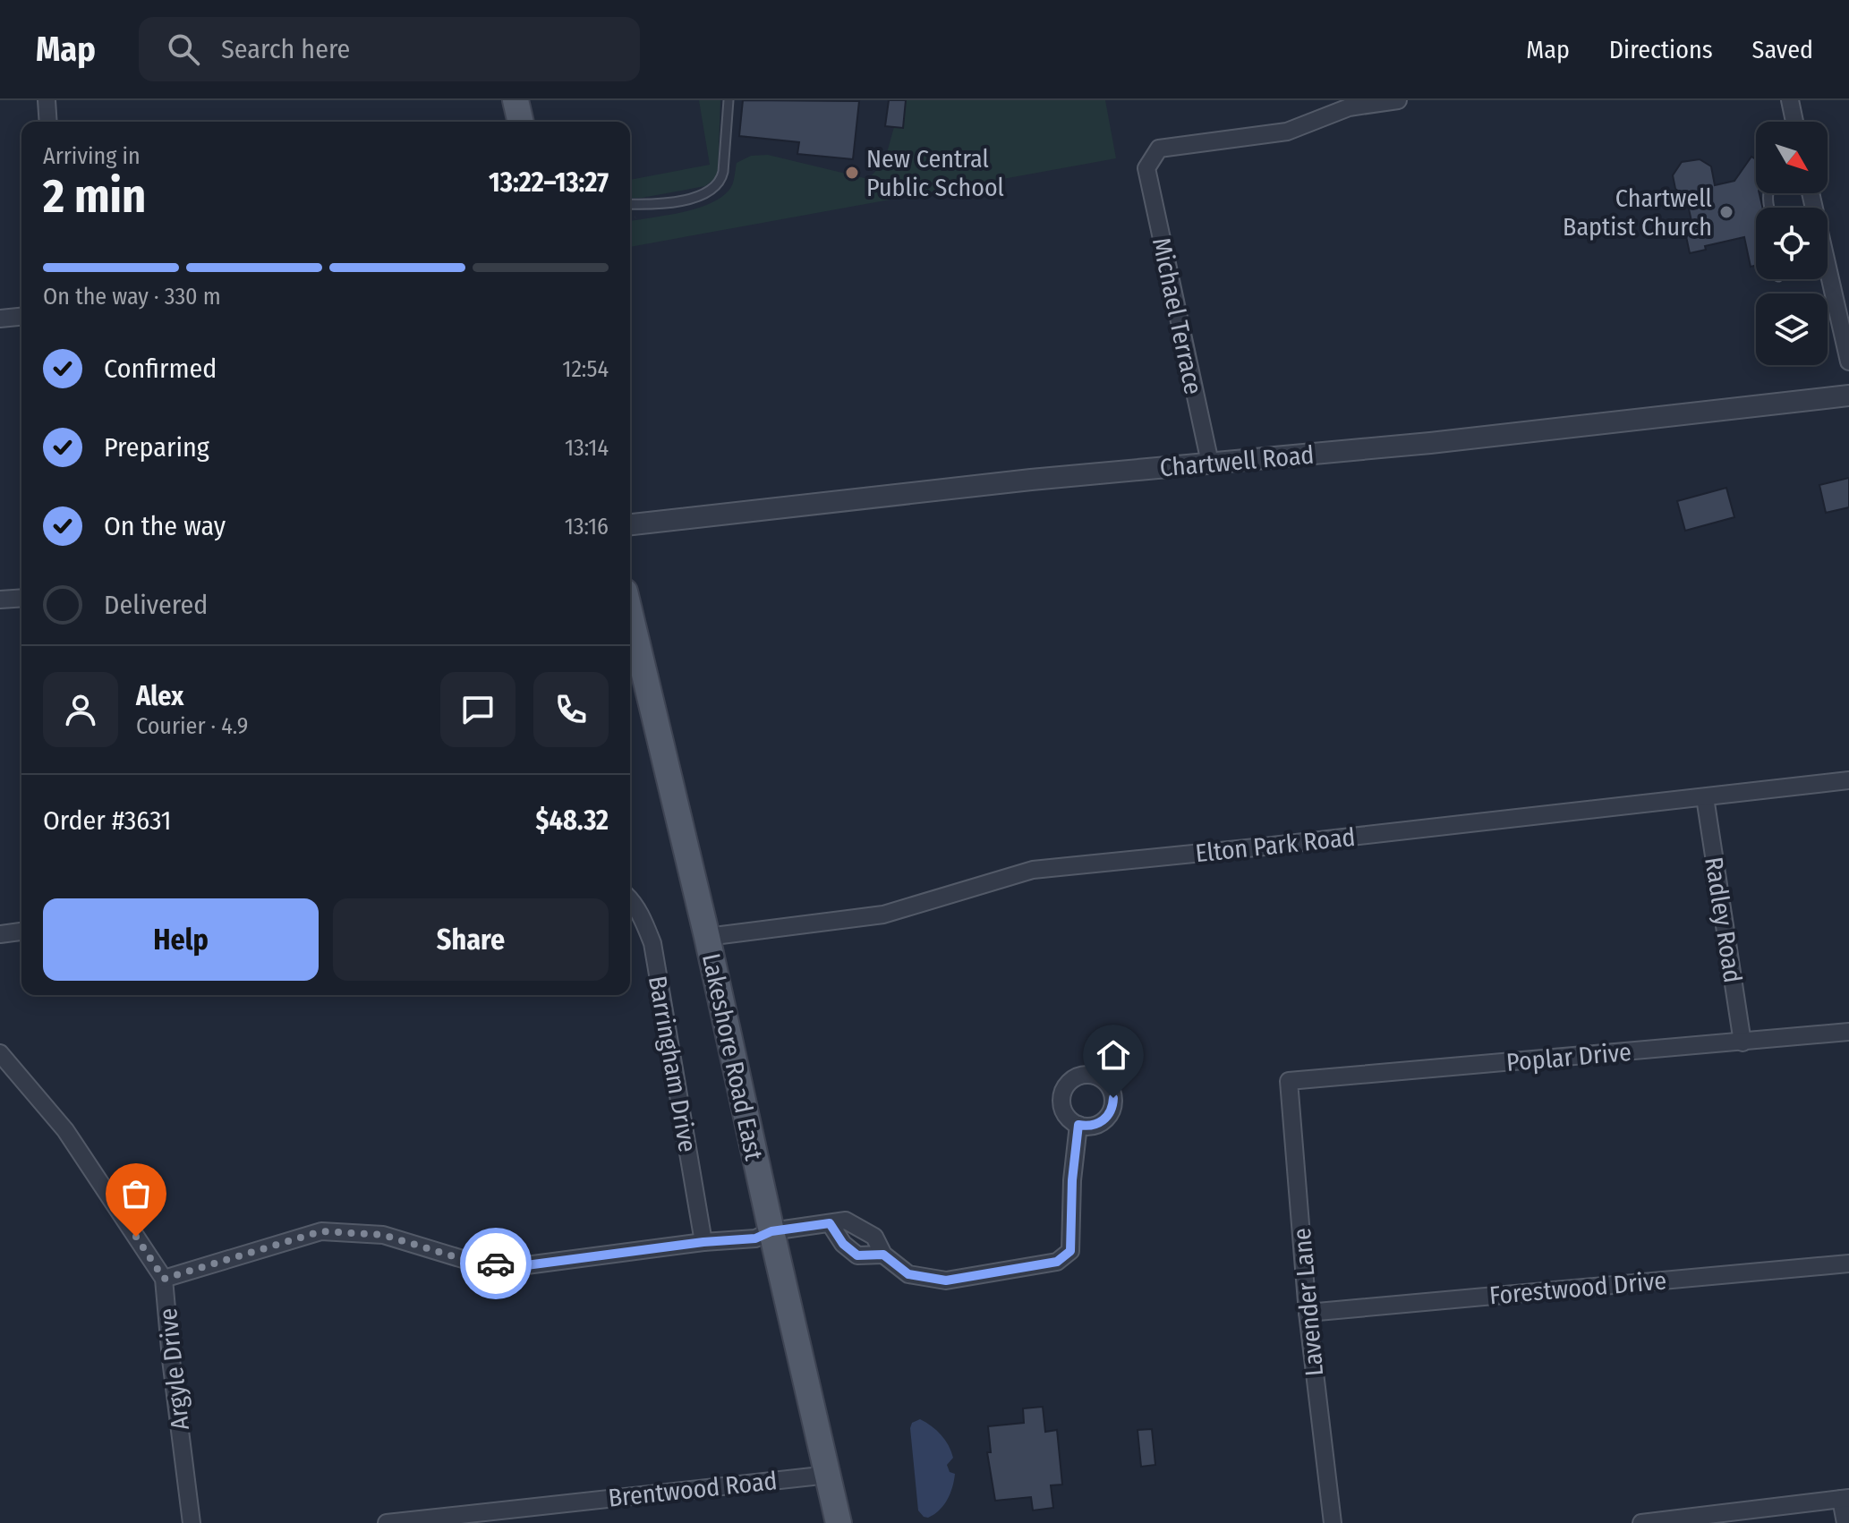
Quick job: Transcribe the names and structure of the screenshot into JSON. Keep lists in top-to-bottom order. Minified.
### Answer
{"streets":{"main road":["Lakeshore Road East"],"street":["Michael Terrace","Chartwell Road","Elton Park Road","Radley Road","Poplar Drive","Barringham Drive","Forestwood Drive","Lavender Lane","Argyle Drive","Brentwood Road"]},"crossings":[["Michael Terrace","Chartwell Road"],["Elton Park Road","Radley Road"],["Elton Park Road","Lakeshore Road East"],["Radley Road","Poplar Drive"],["Lakeshore Road East","Brentwood Road"],["Poplar Drive","Lavender Lane"],["Forestwood Drive","Lavender Lane"]],"places":["New Central Public School","Chartwell Baptist Church"],"north":"bottom right","page":{"header":"Map","search":"Search here","nav":["Map","Directions","Saved"],"heading":["2 min","Arriving in","13:22–13:27"],"panel":["Alex","Courier · 4.9","Order #3631","$48.32"],"bar":"On the way · 330 m","list":[["Confirmed","12:54"],["Preparing","13:14"],["On the way","13:16"],"Delivered"],"buttons":["Help","Share"]}}
